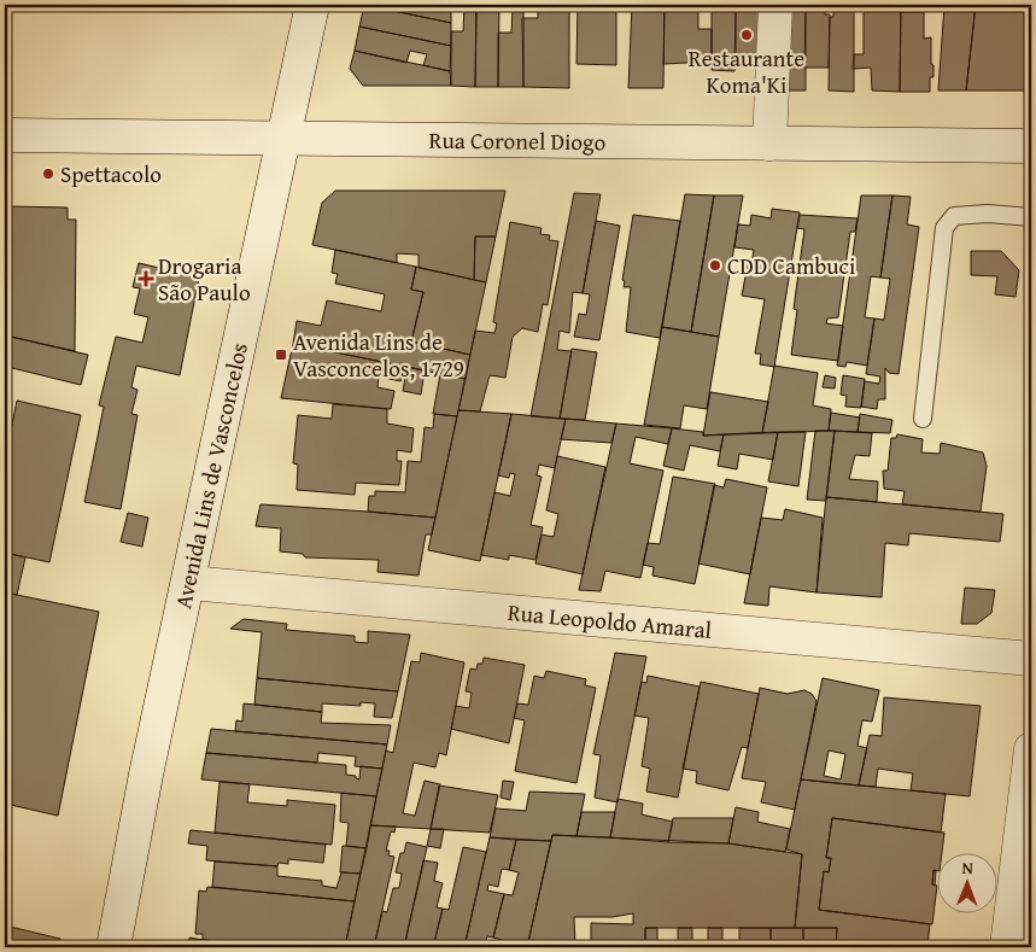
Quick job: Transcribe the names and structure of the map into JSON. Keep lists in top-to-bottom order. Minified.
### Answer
{"streets":{"street":["Rua Coronel Diogo","Avenida Lins de Vasconcelos","Rua Leopoldo Amaral"]},"crossings":[["Rua Coronel Diogo","Avenida Lins de Vasconcelos"],["Avenida Lins de Vasconcelos","Rua Leopoldo Amaral"]],"places":{"other":["Restaurante Koma'Ki","Spettacolo","CDD Cambuci"],"health":["Drogaria São Paulo"],"transit":["Avenida Lins de Vasconcelos, 1729"]},"north":"top"}
